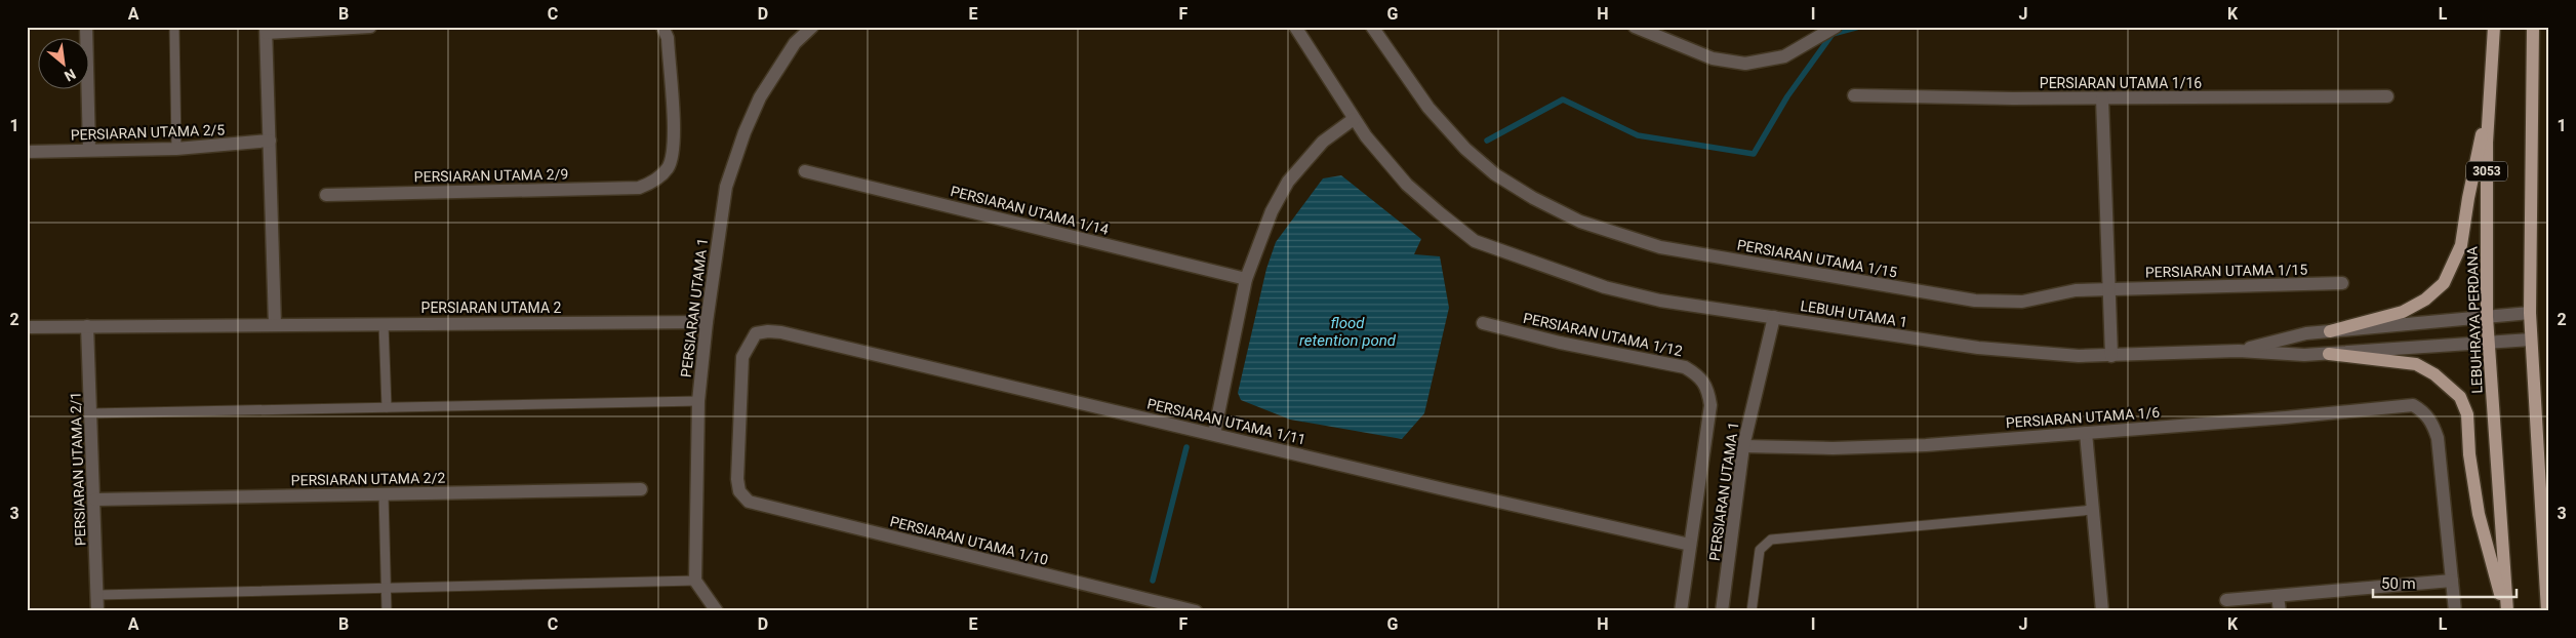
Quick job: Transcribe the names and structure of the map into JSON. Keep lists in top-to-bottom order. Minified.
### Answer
{"streets":{"main road":["3053","LEBUHRAYA PERDANA"],"street":["PERSIARAN UTAMA 1/16","PERSIARAN UTAMA 2/5","PERSIARAN UTAMA 2/9","PERSIARAN UTAMA 1/14","PERSIARAN UTAMA 1/15","PERSIARAN UTAMA 2","PERSIARAN UTAMA 1","LEBUH UTAMA 1","PERSIARAN UTAMA 1/12","PERSIARAN UTAMA 1/6","PERSIARAN UTAMA 1/11","PERSIARAN UTAMA 2/1","PERSIARAN UTAMA 2/2","PERSIARAN UTAMA 1/10"]},"crossings":[["PERSIARAN UTAMA 2","PERSIARAN UTAMA 1"],["PERSIARAN UTAMA 2","PERSIARAN UTAMA 2/1"],["PERSIARAN UTAMA 1","LEBUH UTAMA 1"],["PERSIARAN UTAMA 1","PERSIARAN UTAMA 1/6"],["PERSIARAN UTAMA 1/12","PERSIARAN UTAMA 1/11"],["PERSIARAN UTAMA 1/11","PERSIARAN UTAMA 1/10"],["PERSIARAN UTAMA 2/1","PERSIARAN UTAMA 2/2"]],"water":["flood retention pond"],"scale_bar":"50 m","north":"bottom right","grid":{"columns":["A","B","C","D","E","F","G","H","I","J","K","L"],"rows":["1","2","3"]}}
